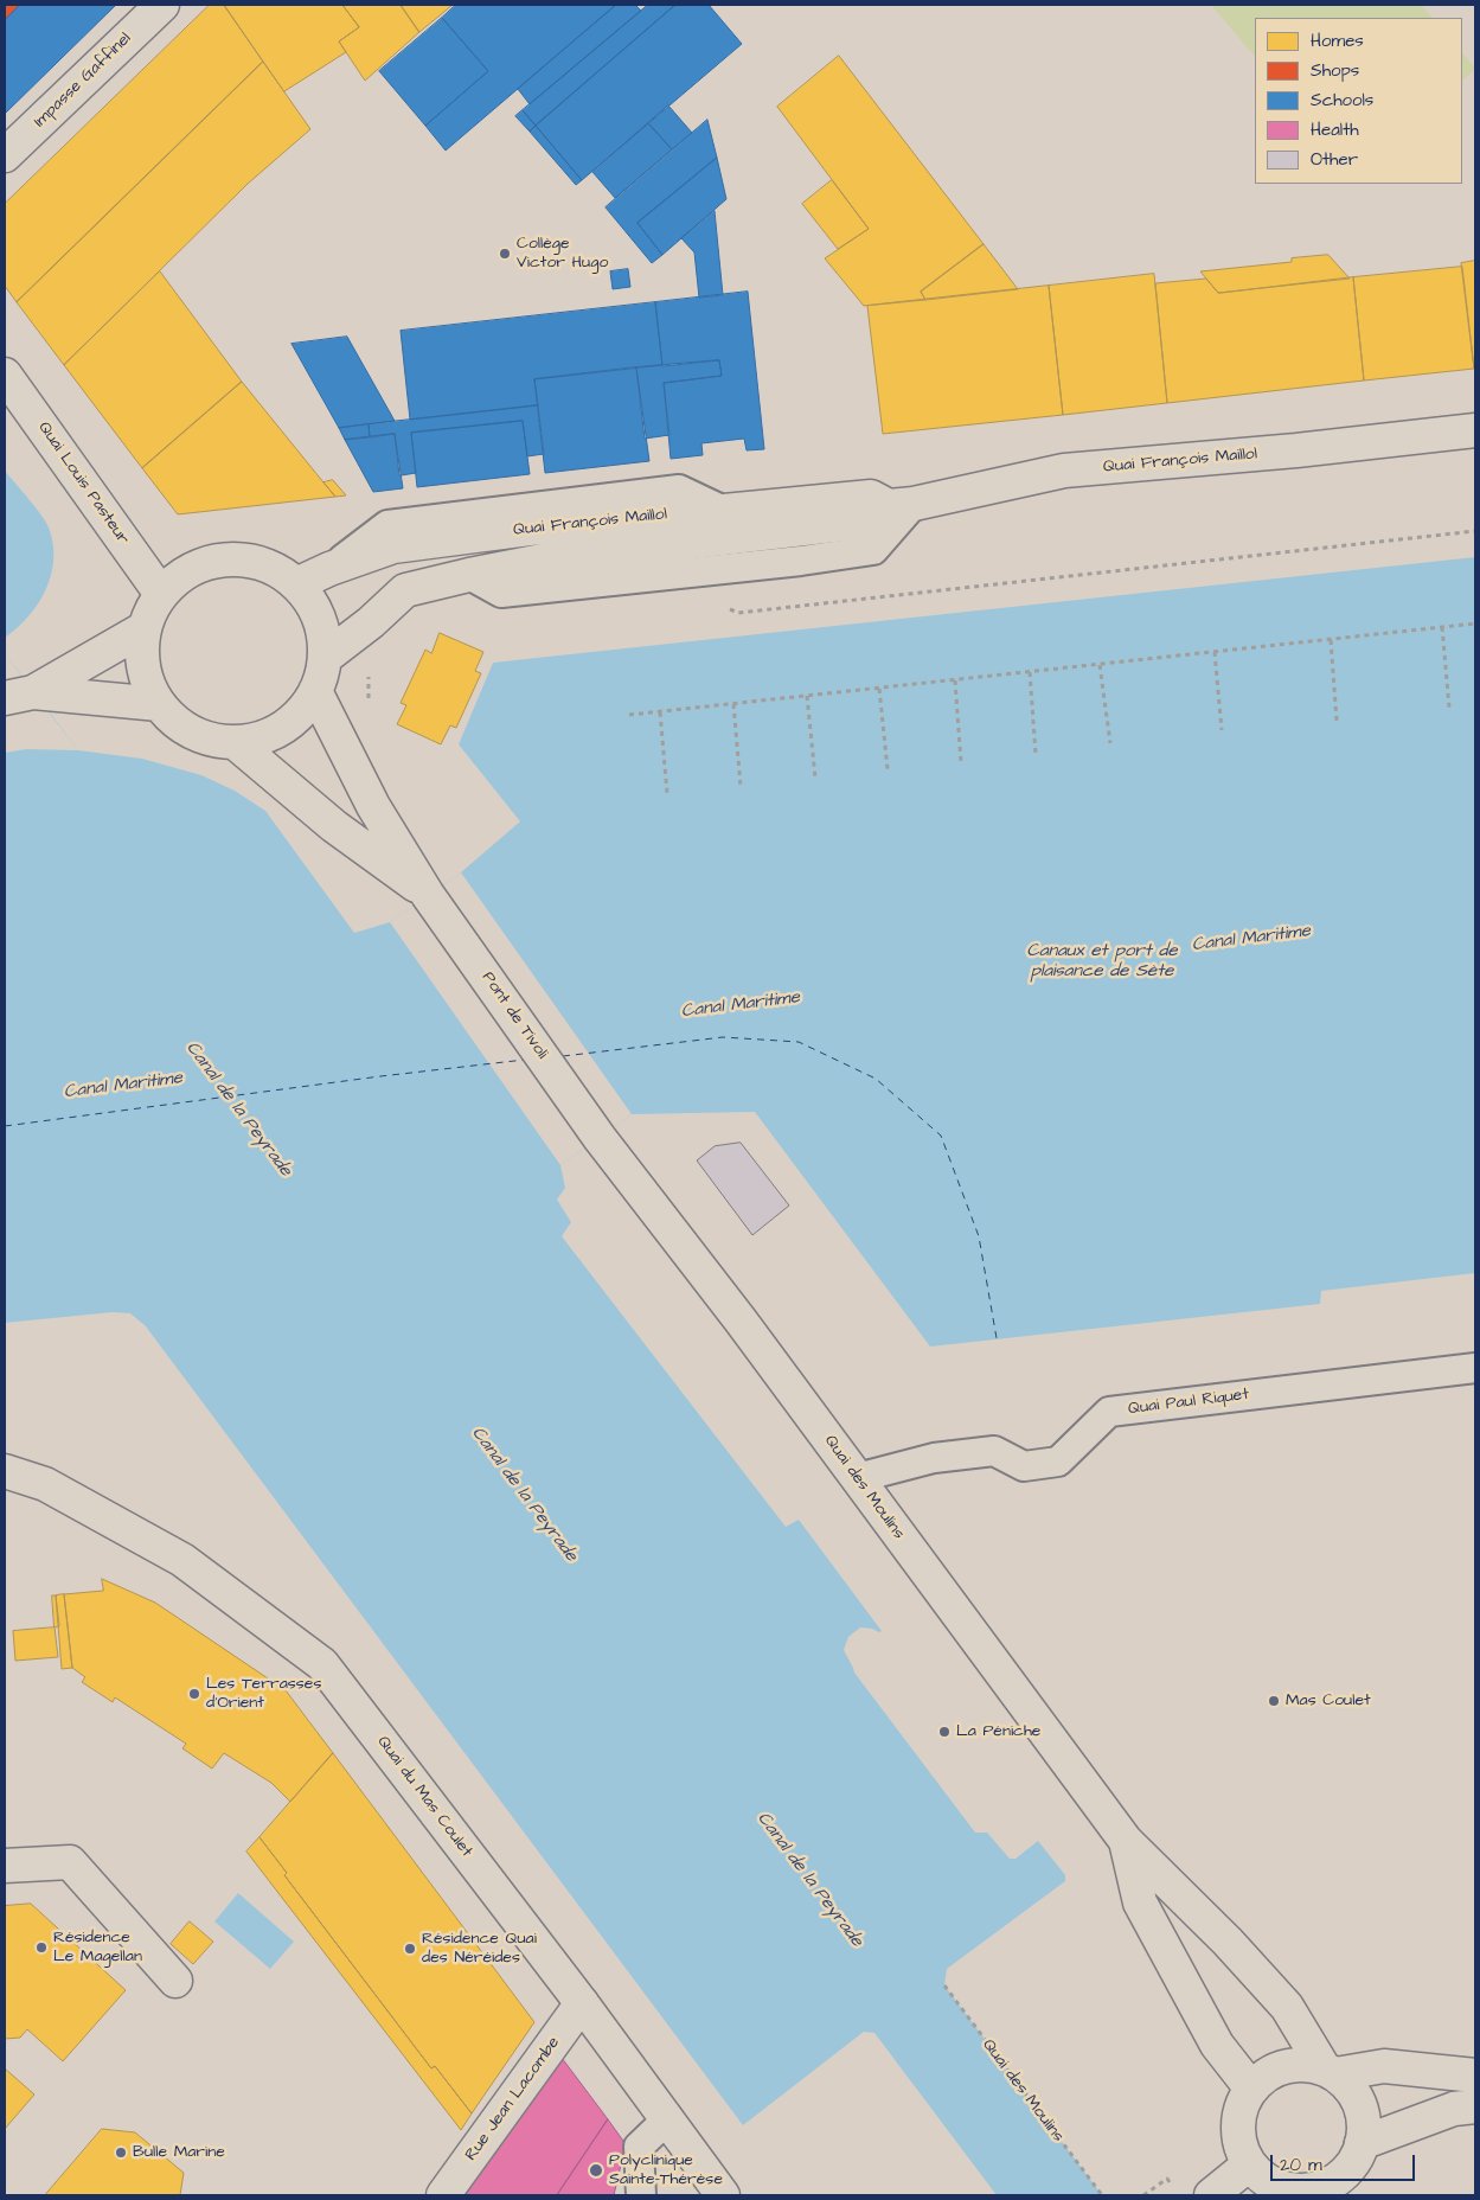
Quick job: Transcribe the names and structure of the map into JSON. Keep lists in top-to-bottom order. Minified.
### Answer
{"streets":{"main road":["Impasse Gaffinel","Quai François Maillol","Quai Louis Pasteur","Pont de Tivoli","Quai des Moulins","Quai du Mas Coulet","Rue Jean Lacombe"],"lane":["Quai Paul Riquet"]},"crossings":[["Quai François Maillol","Quai Louis Pasteur"],["Pont de Tivoli","Quai des Moulins"],["Quai Paul Riquet","Quai des Moulins"],["Quai du Mas Coulet","Rue Jean Lacombe"]],"water":["Canal Maritime","Canaux et port de plaisance de Sète","Canal de la Peyrade"],"places":["Collège Victor Hugo","Les Terrasses d'Orient","Mas Coulet","La Péniche","Résidence Le Magellan","Résidence Quai des Néréides","Bulle Marine","Polyclinique Sainte-Thérèse"],"legend":["Homes","Shops","Schools","Health","Other"],"scale_bar":"20 m"}
